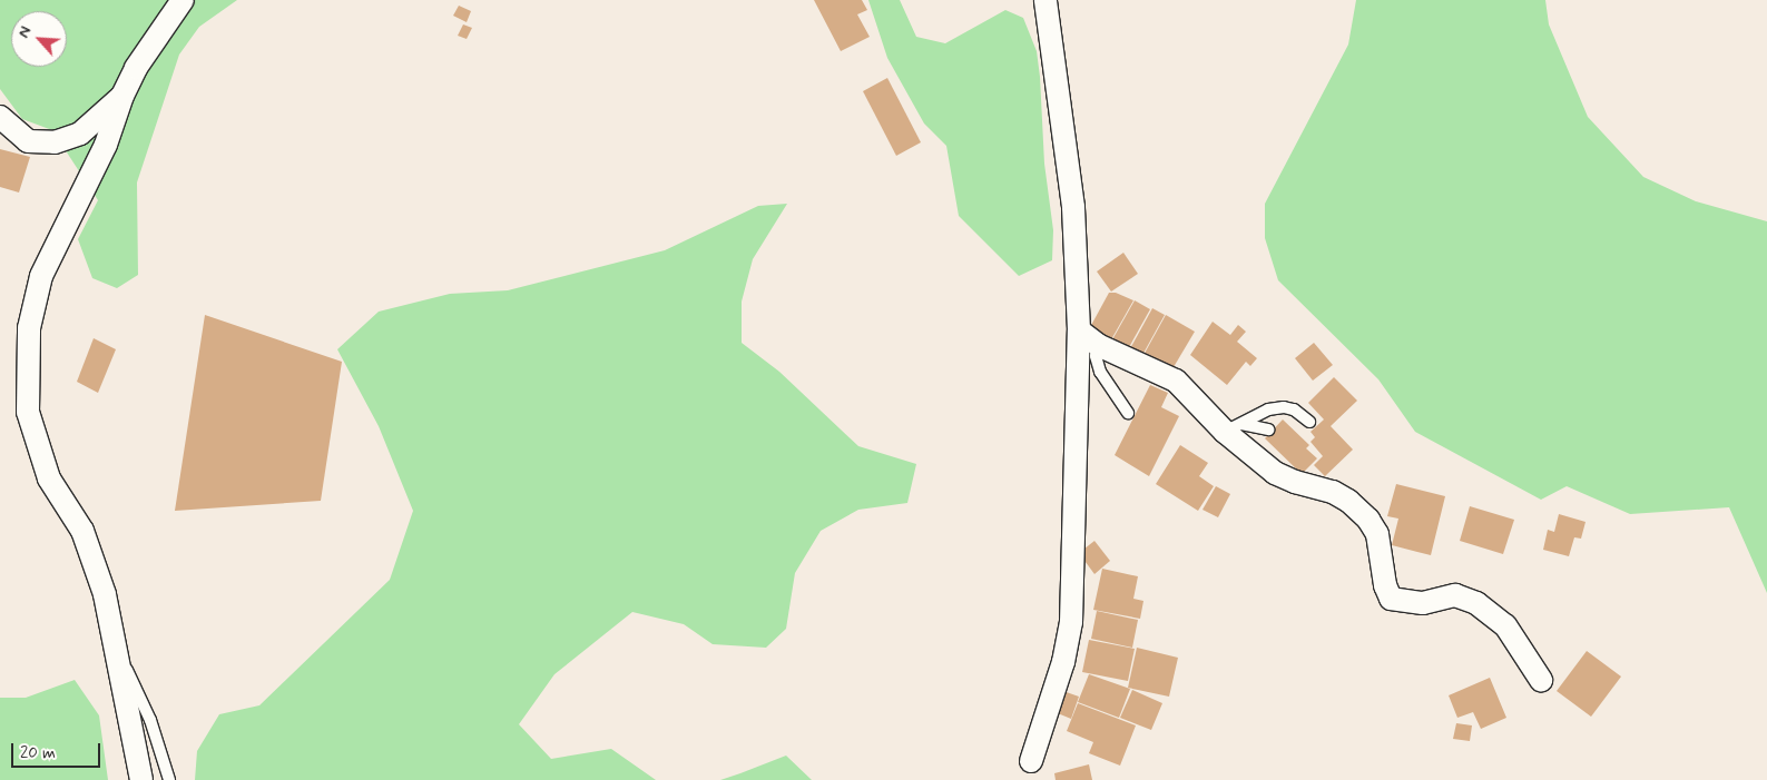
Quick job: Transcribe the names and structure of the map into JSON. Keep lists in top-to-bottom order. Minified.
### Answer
{"scale_bar":"20 m","north":"top left"}
